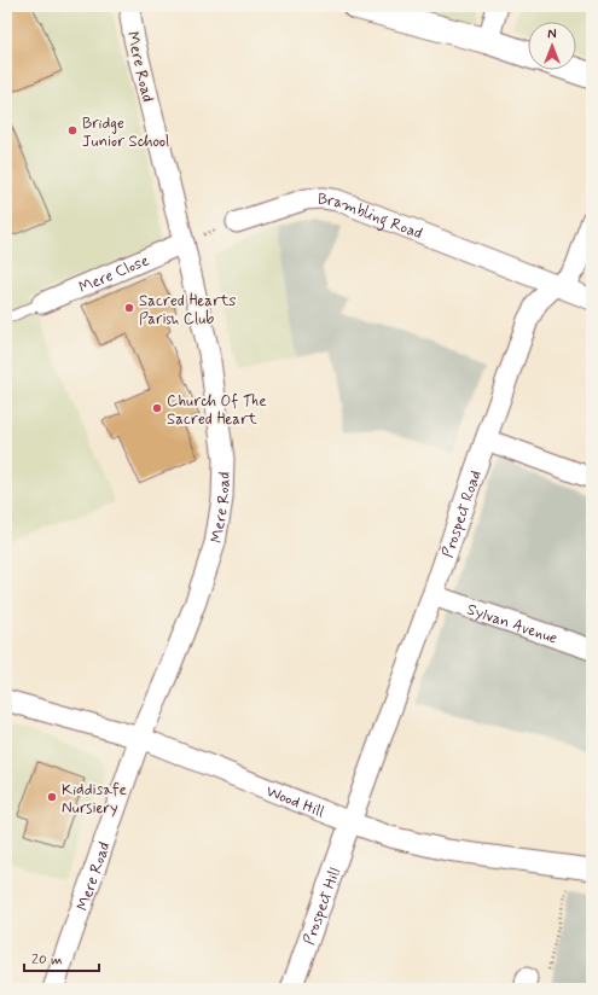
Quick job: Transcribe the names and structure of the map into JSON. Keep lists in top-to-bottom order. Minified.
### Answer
{"streets":{"street":["Mere Road","Brambling Road","Mere Close","Prospect Road","Sylvan Avenue","Wood Hill","Prospect Hill"]},"crossings":[["Mere Road","Mere Close"],["Mere Road","Wood Hill"],["Brambling Road","Prospect Road"],["Prospect Road","Sylvan Avenue"],["Prospect Road","Wood Hill"],["Prospect Road","Prospect Hill"],["Wood Hill","Prospect Hill"]],"places":["Bridge Junior School","Sacred Hearts Parish Club","Church Of The Sacred Heart","Kiddisafe Nursiery"],"scale_bar":"20 m","north":"top"}
